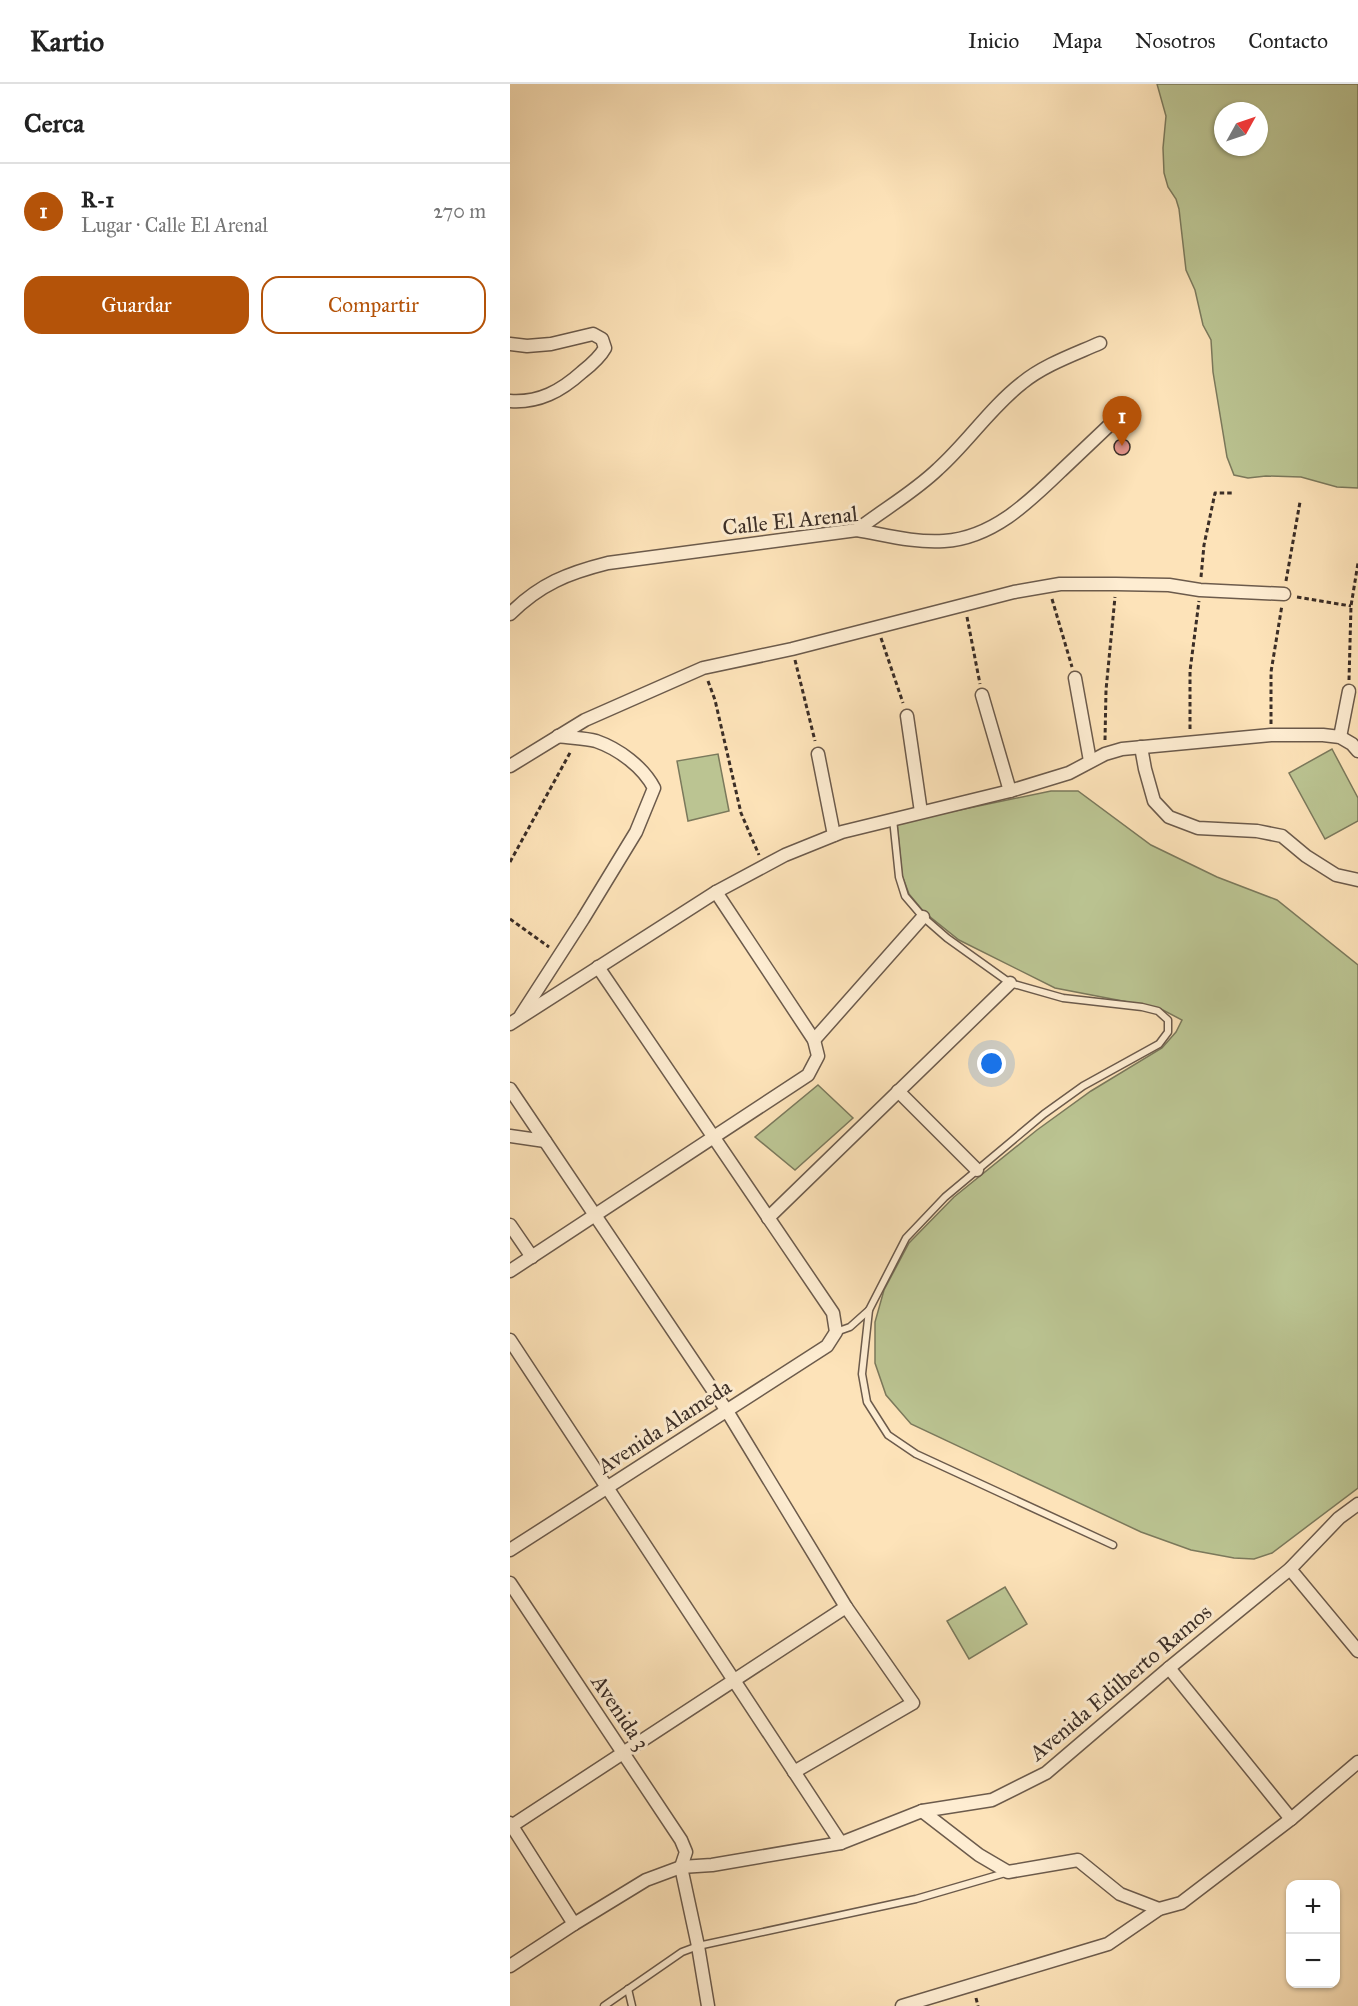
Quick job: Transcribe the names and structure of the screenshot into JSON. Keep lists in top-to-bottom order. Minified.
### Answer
{"streets":{"street":["Calle El Arenal","Avenida Alameda","Avenida Edilberto Ramos","Avenida 3"]},"crossings":[["Avenida Edilberto Ramos","Avenida 3"]],"north":"top right","page":{"header":"Kartio","nav":["Inicio","Mapa","Nosotros","Contacto"],"heading":"Cerca","list":[{"mark":"1","name":"R-1","note":"Lugar · Calle El Arenal","value":"270 m"}],"buttons":["Guardar","Compartir"],"pins":"1","map_buttons":["+","−"]}}
